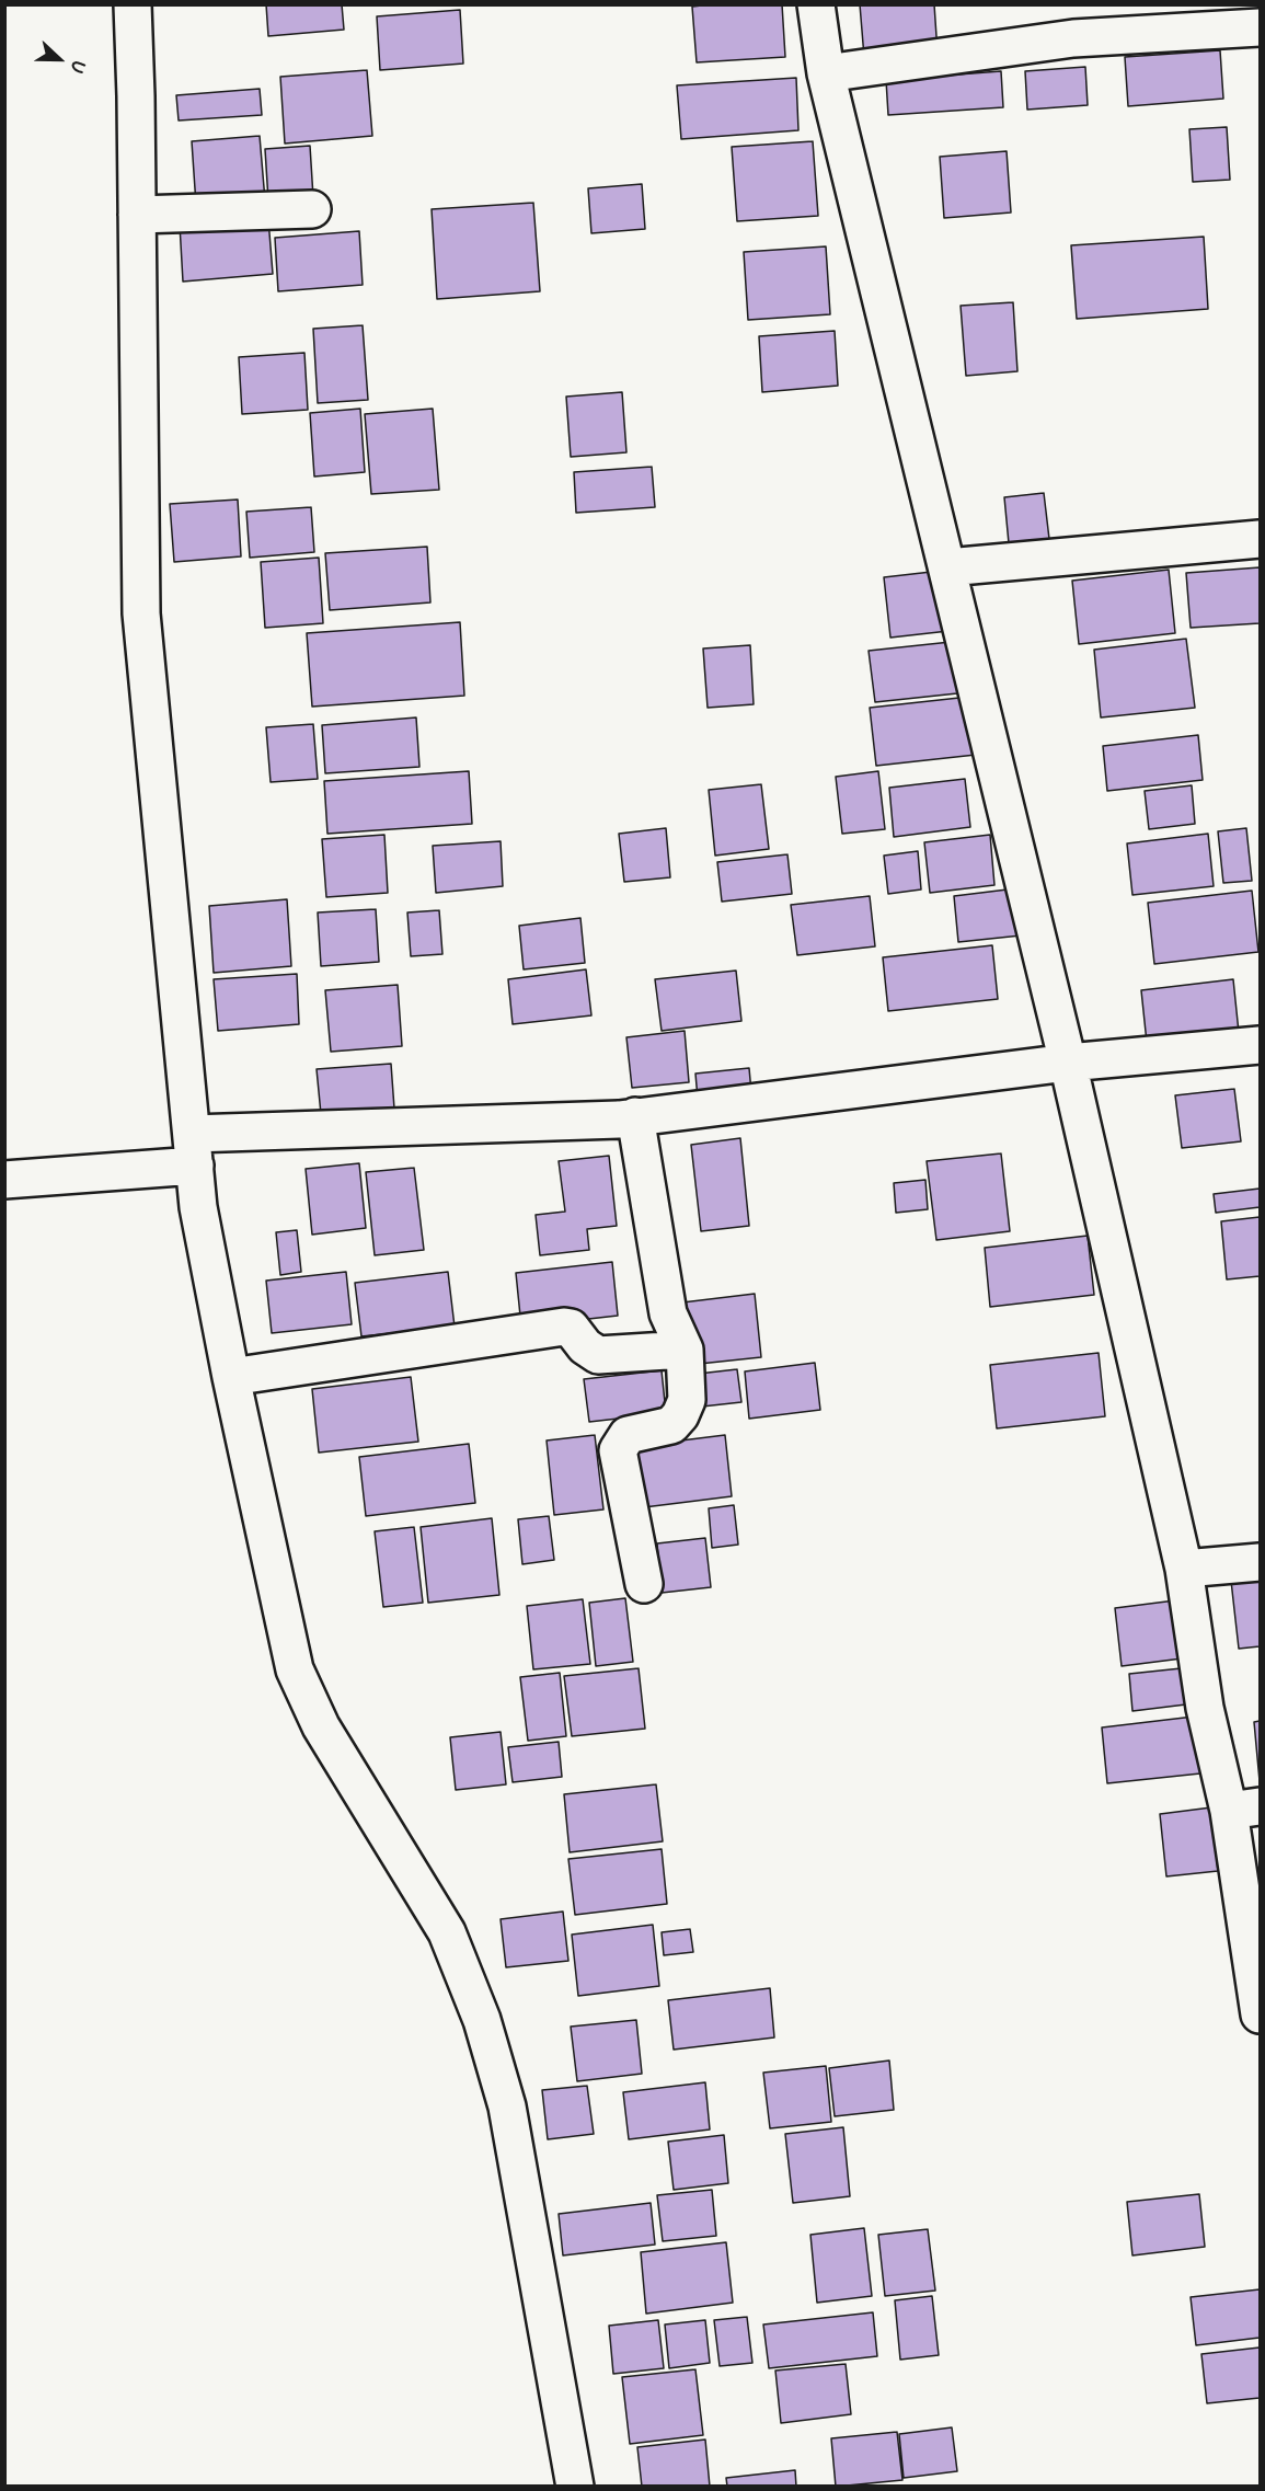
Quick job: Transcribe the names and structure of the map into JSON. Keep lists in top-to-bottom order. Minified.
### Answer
{"north":"right"}
